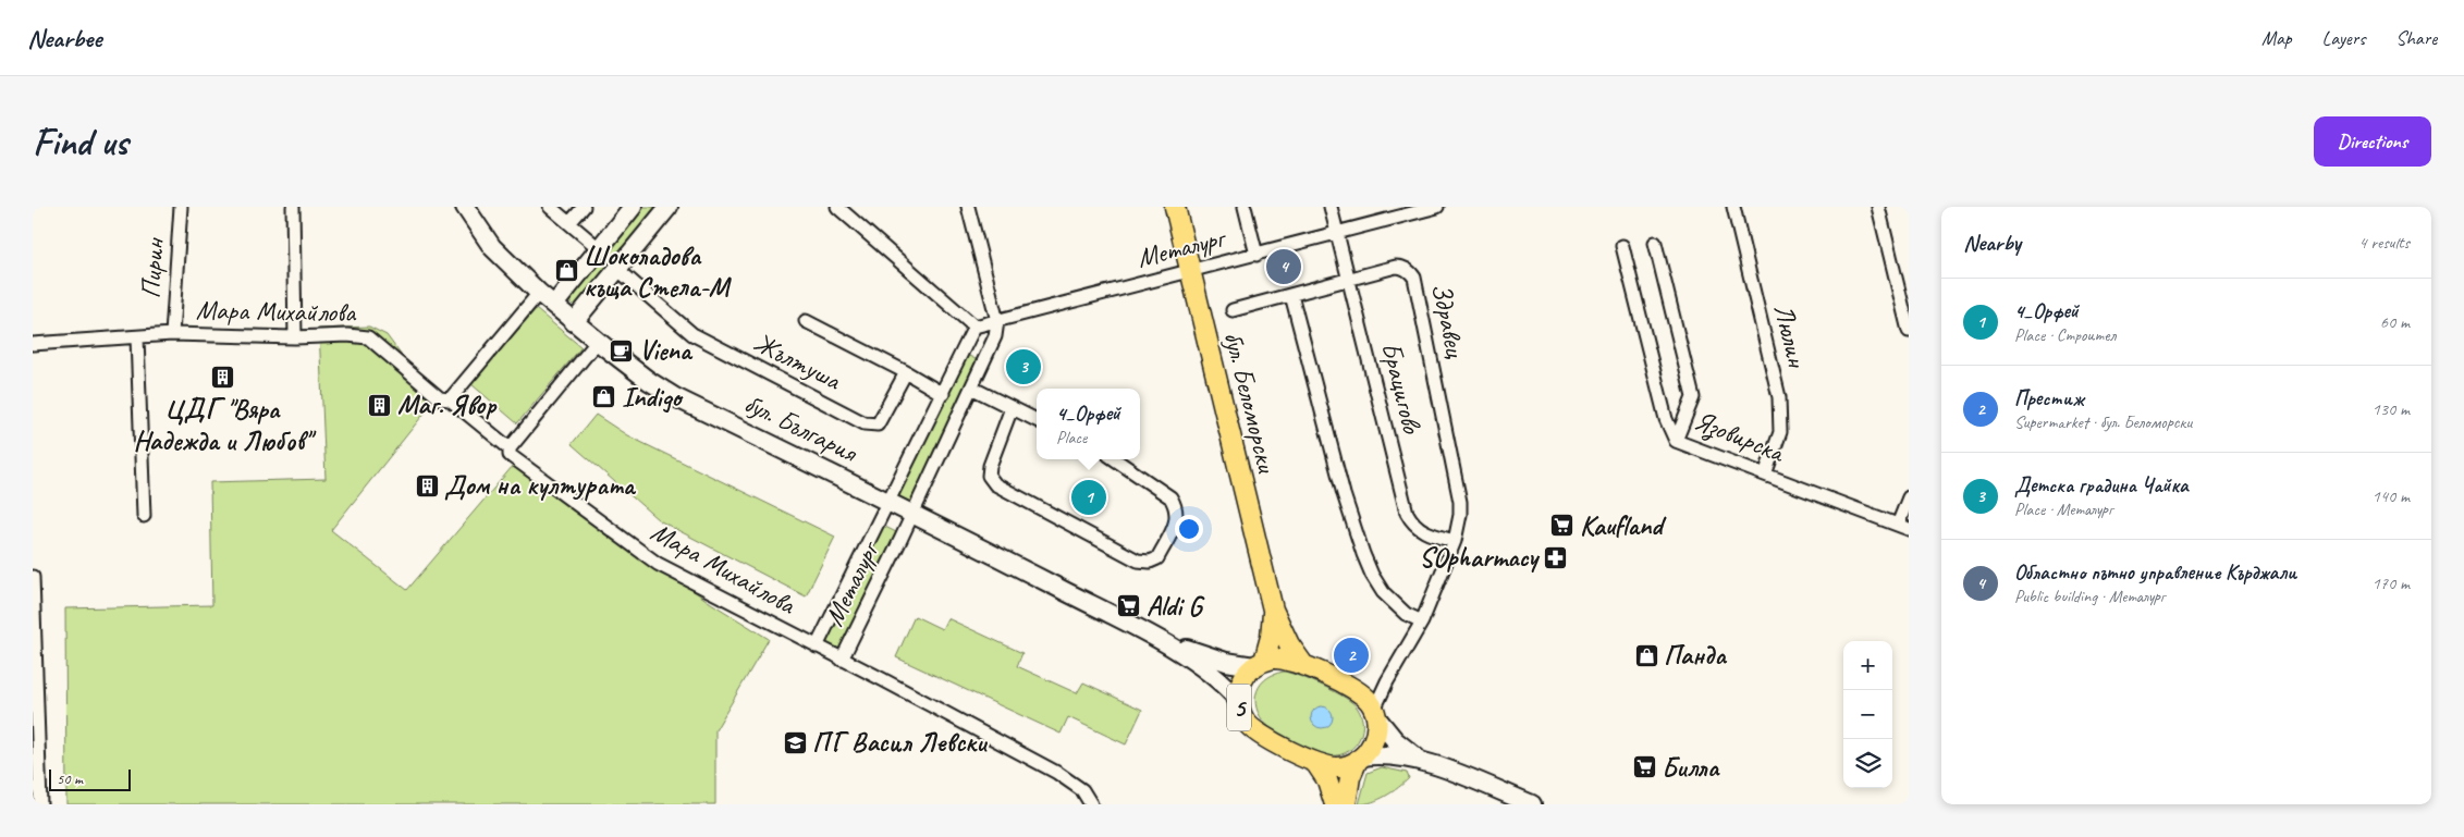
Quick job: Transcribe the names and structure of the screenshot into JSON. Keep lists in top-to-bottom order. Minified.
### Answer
{"streets":{"main road":["бул. Беломорски","бул. България","5"],"street":["Металург","Пирин","Мара Михайлова","Здравец","Люлин","Жълтуша","Брацигово","Язовирска"]},"crossings":[["Металург","Мара Михайлова"],["Металург","Брацигово"],["Металург","бул. Беломорски"],["Металург","бул. България"],["Пирин","Мара Михайлова"],["Здравец","Брацигово"],["Здравец","бул. Беломорски"],["Здравец","бул. България"],["Здравец","5"],["Люлин","Язовирска"],["бул. Беломорски","бул. България"],["бул. Беломорски","5"],["бул. България","5"]],"places":{"shop":["Шоколадова къща Стела-М","Indigo","Панда"],"cafe":["Viena"],"building":["ЦДГ \"Вяра Надежда и Любов\"","Маг. Явор","Дом на културата"],"supermarket":["Kaufland","Aldi G","Билла"],"pharmacy":["SOpharmacy"],"school or university":["ПГ Васил Левски"]},"scale_bar":"50 m","page":{"header":"Nearbee","nav":["Map","Layers","Share"],"buttons":"Directions","title":"Find us","heading":["Nearby","4 results"],"pins":["4","3","1","2"],"list":[{"mark":"1","name":"4_Орфей","note":"Place · Строител","value":"60 m"},{"mark":"2","name":"Престиж","note":"Supermarket · бул. Беломорски","value":"130 m"},{"mark":"3","name":"Детска градина Чайка","note":"Place · Металург","value":"140 m"},{"mark":"4","name":"Областно пътно управление Кърджали","note":"Public building · Металург","value":"170 m"}],"popup":["4_Орфей","Place"],"map_buttons":["+","−"],"scale":"50 m"}}
